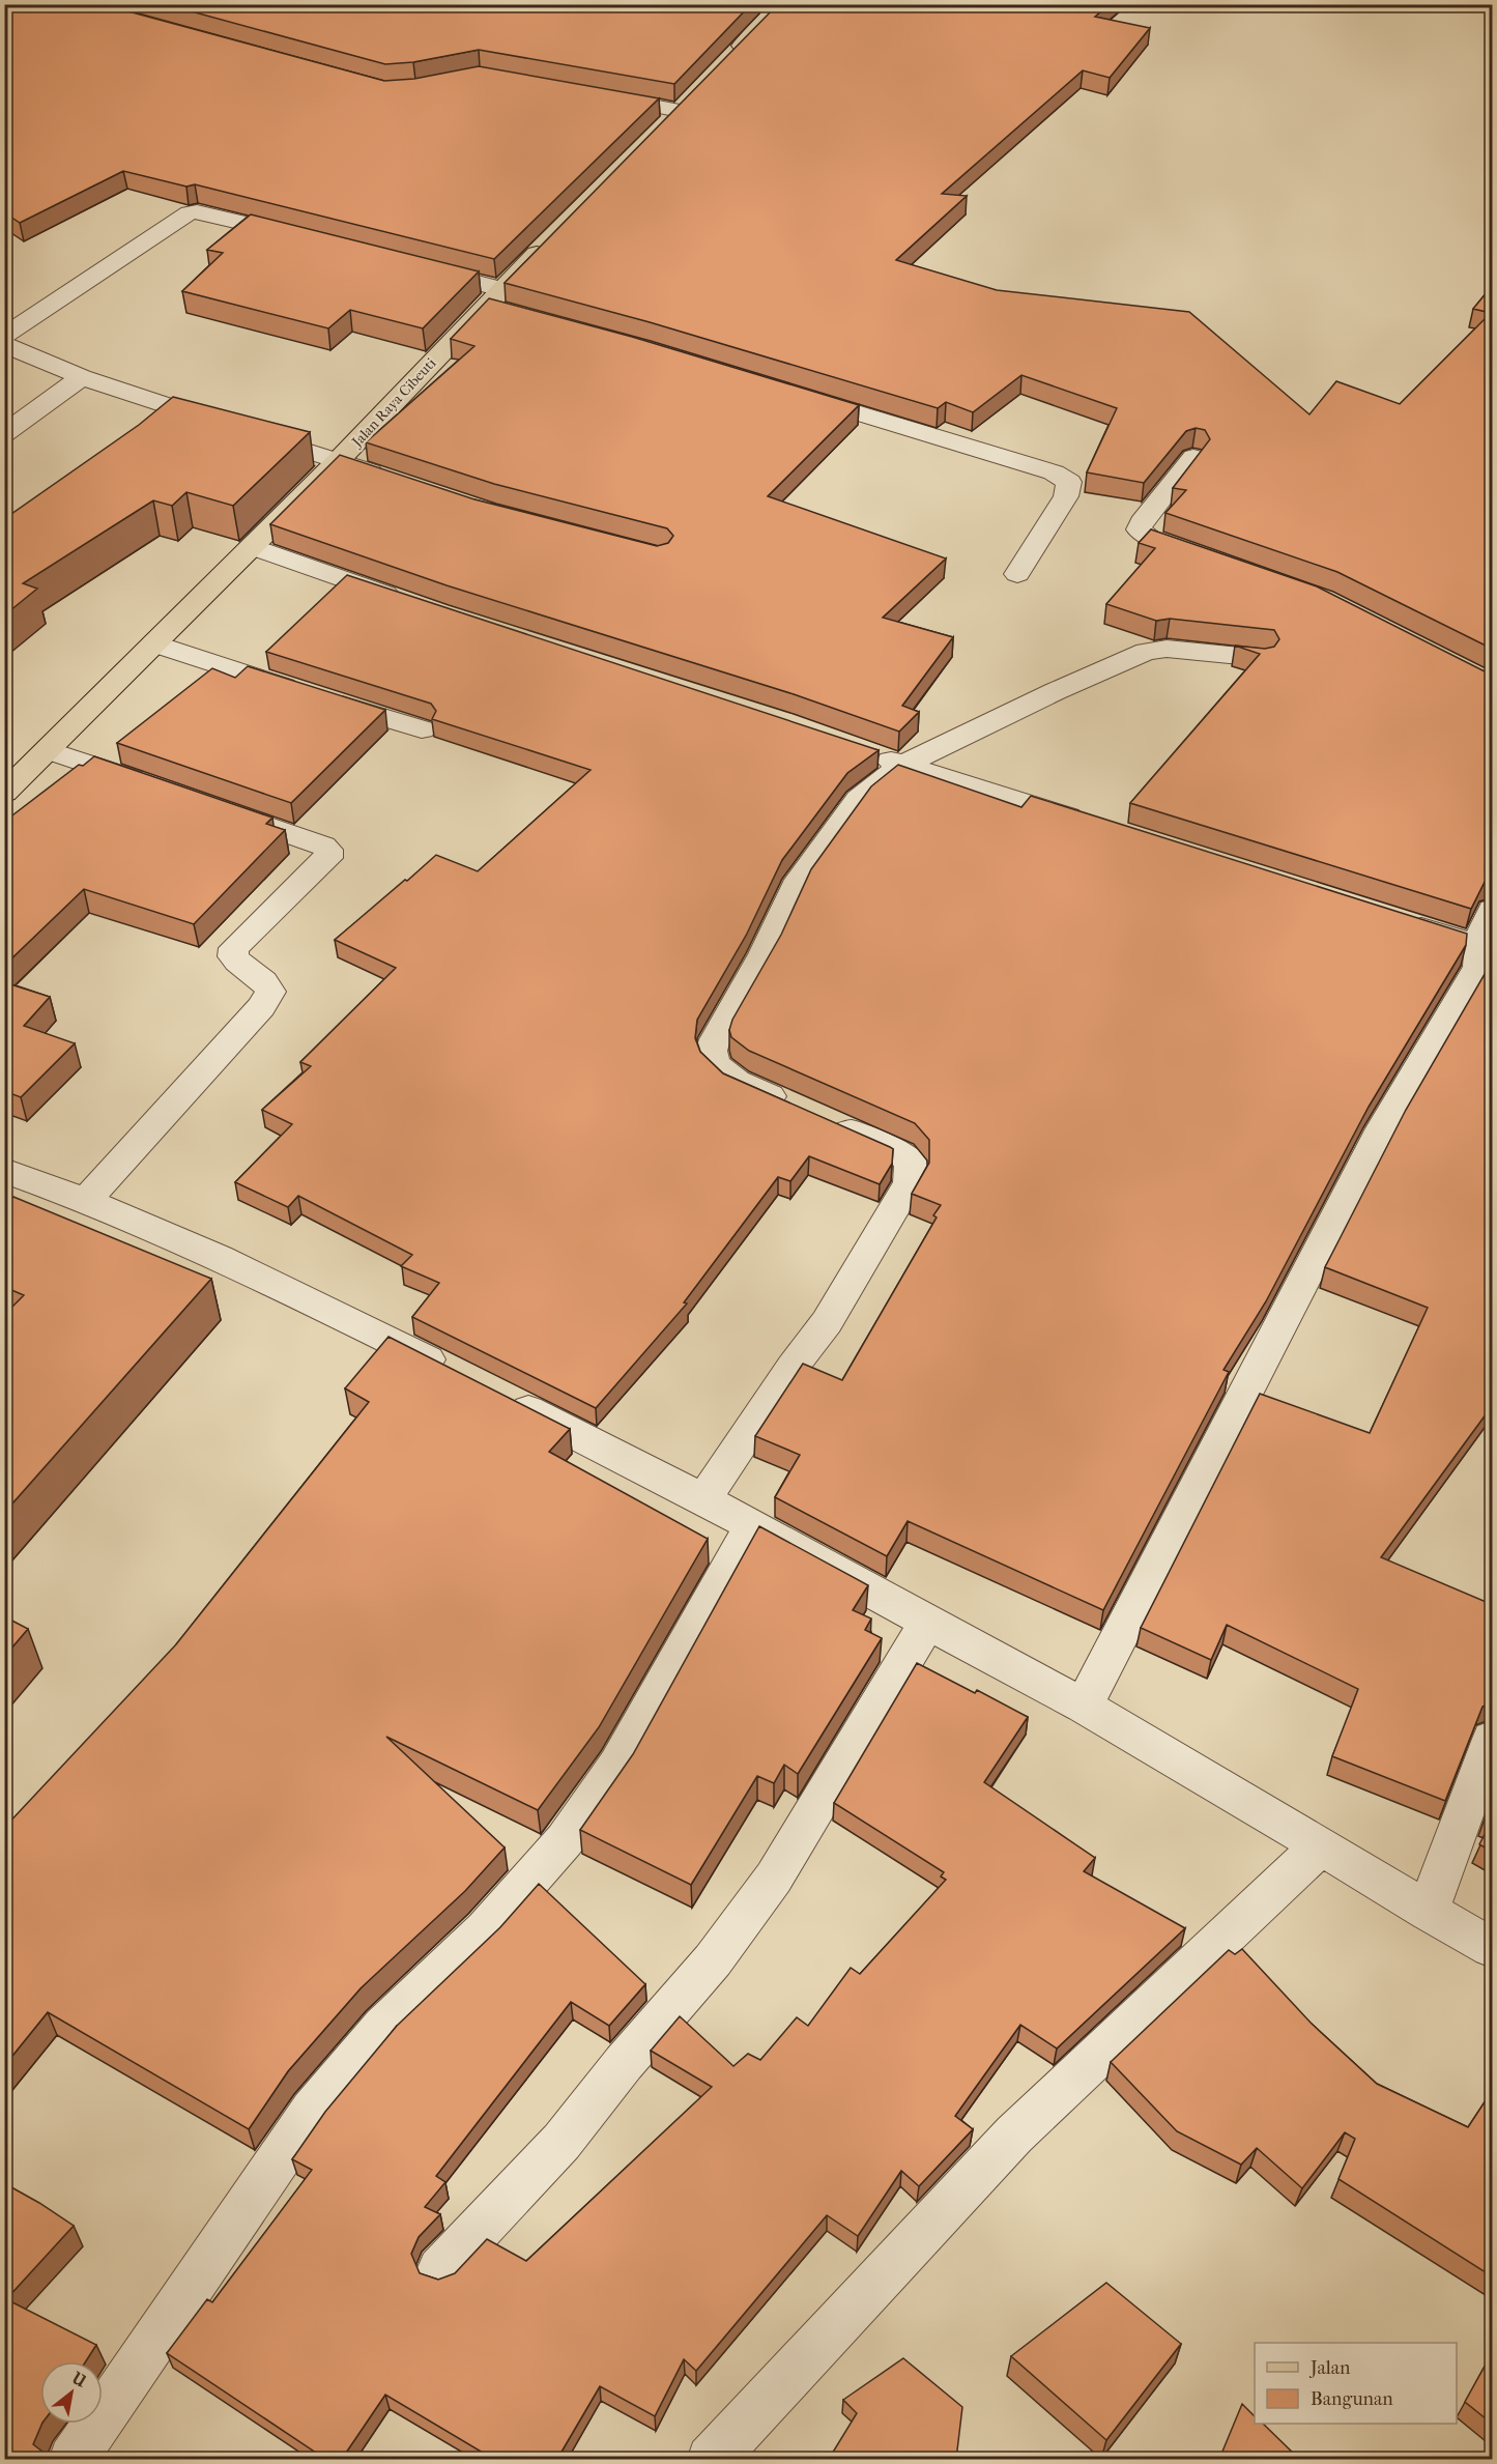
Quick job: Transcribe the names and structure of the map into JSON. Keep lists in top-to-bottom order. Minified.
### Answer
{"streets":{"main road":["Jalan Raya Cibeuti"]},"legend":["Jalan","Bangunan"],"north":"top right"}
